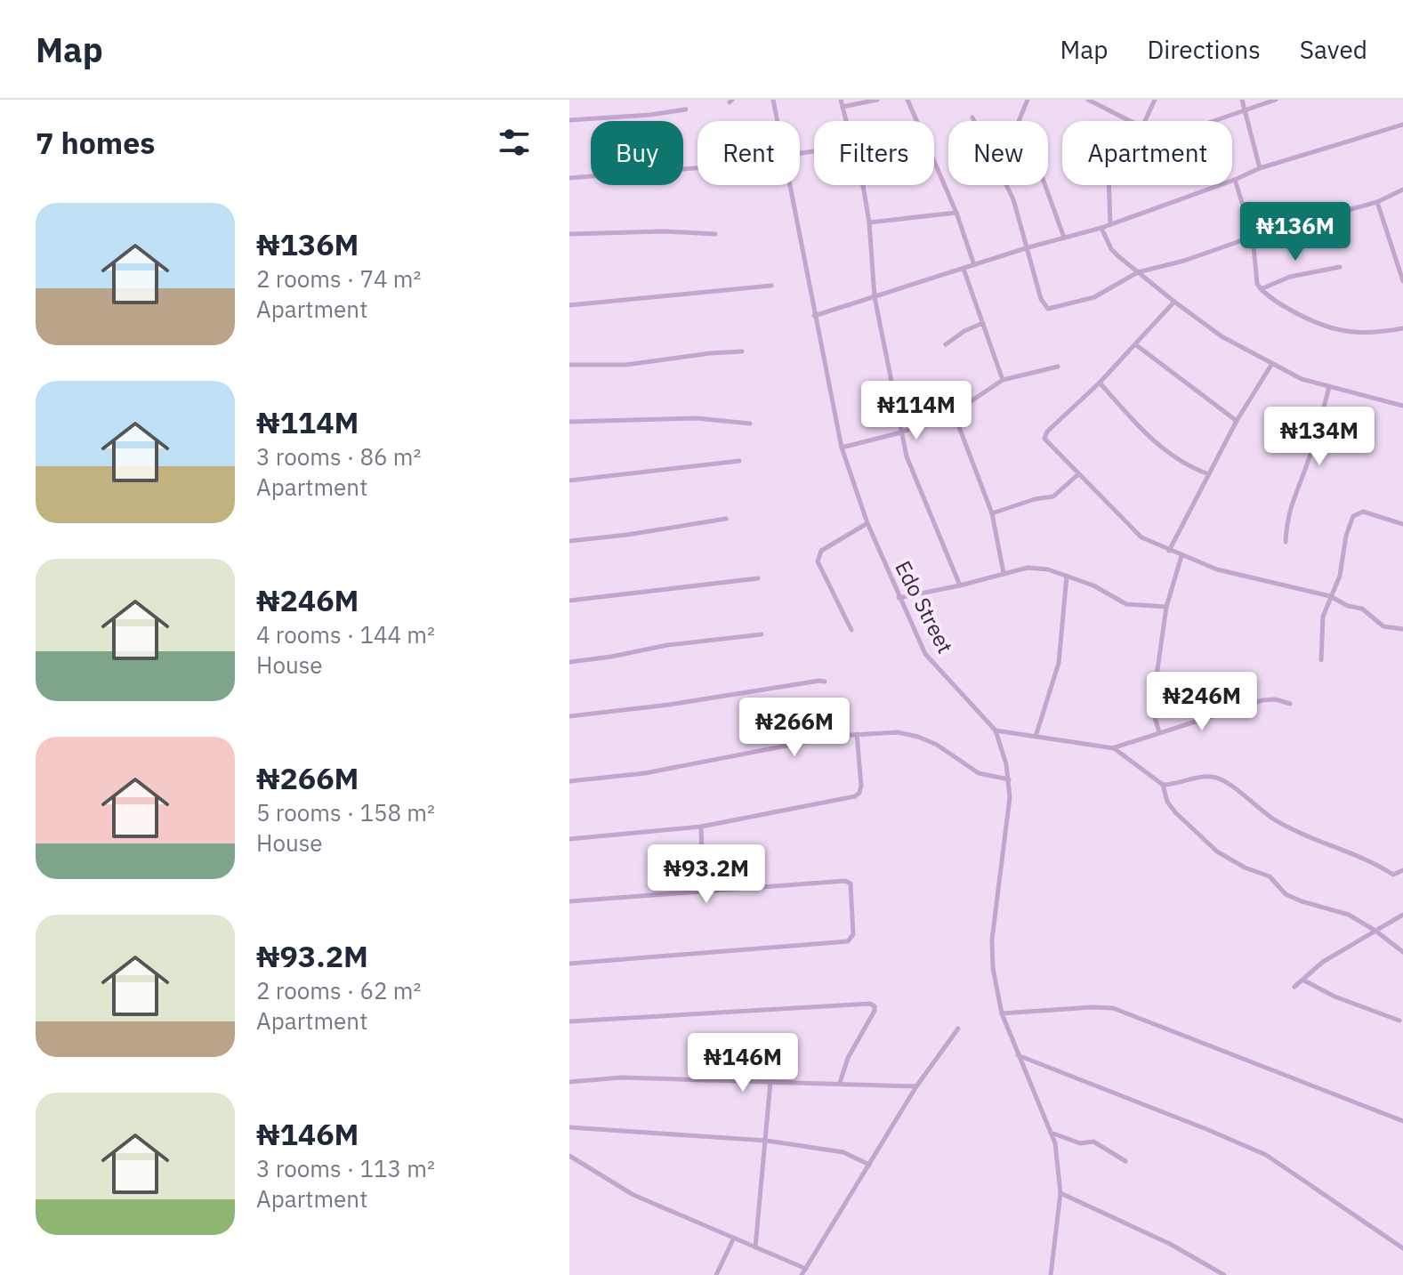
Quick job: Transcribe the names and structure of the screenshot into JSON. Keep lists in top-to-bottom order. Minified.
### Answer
{"streets":{"street":["Edo Street"]},"page":{"header":"Map","nav":["Map","Directions","Saved"],"heading":"7 homes","chip":["Buy","Rent","Filters","New","Apartment"],"list":[{"name":"₦136M","note":"2 rooms · 74 m² · Apartment"},{"name":"₦114M","note":"3 rooms · 86 m² · Apartment"},{"name":"₦246M","note":"4 rooms · 144 m² · House"},{"name":"₦266M","note":"5 rooms · 158 m² · House"},{"name":"₦93.2M","note":"2 rooms · 62 m² · Apartment"},{"name":"₦146M","note":"3 rooms · 113 m² · Apartment"}],"price":["₦136M","₦114M","₦134M","₦246M","₦266M","₦93.2M","₦146M"]}}
